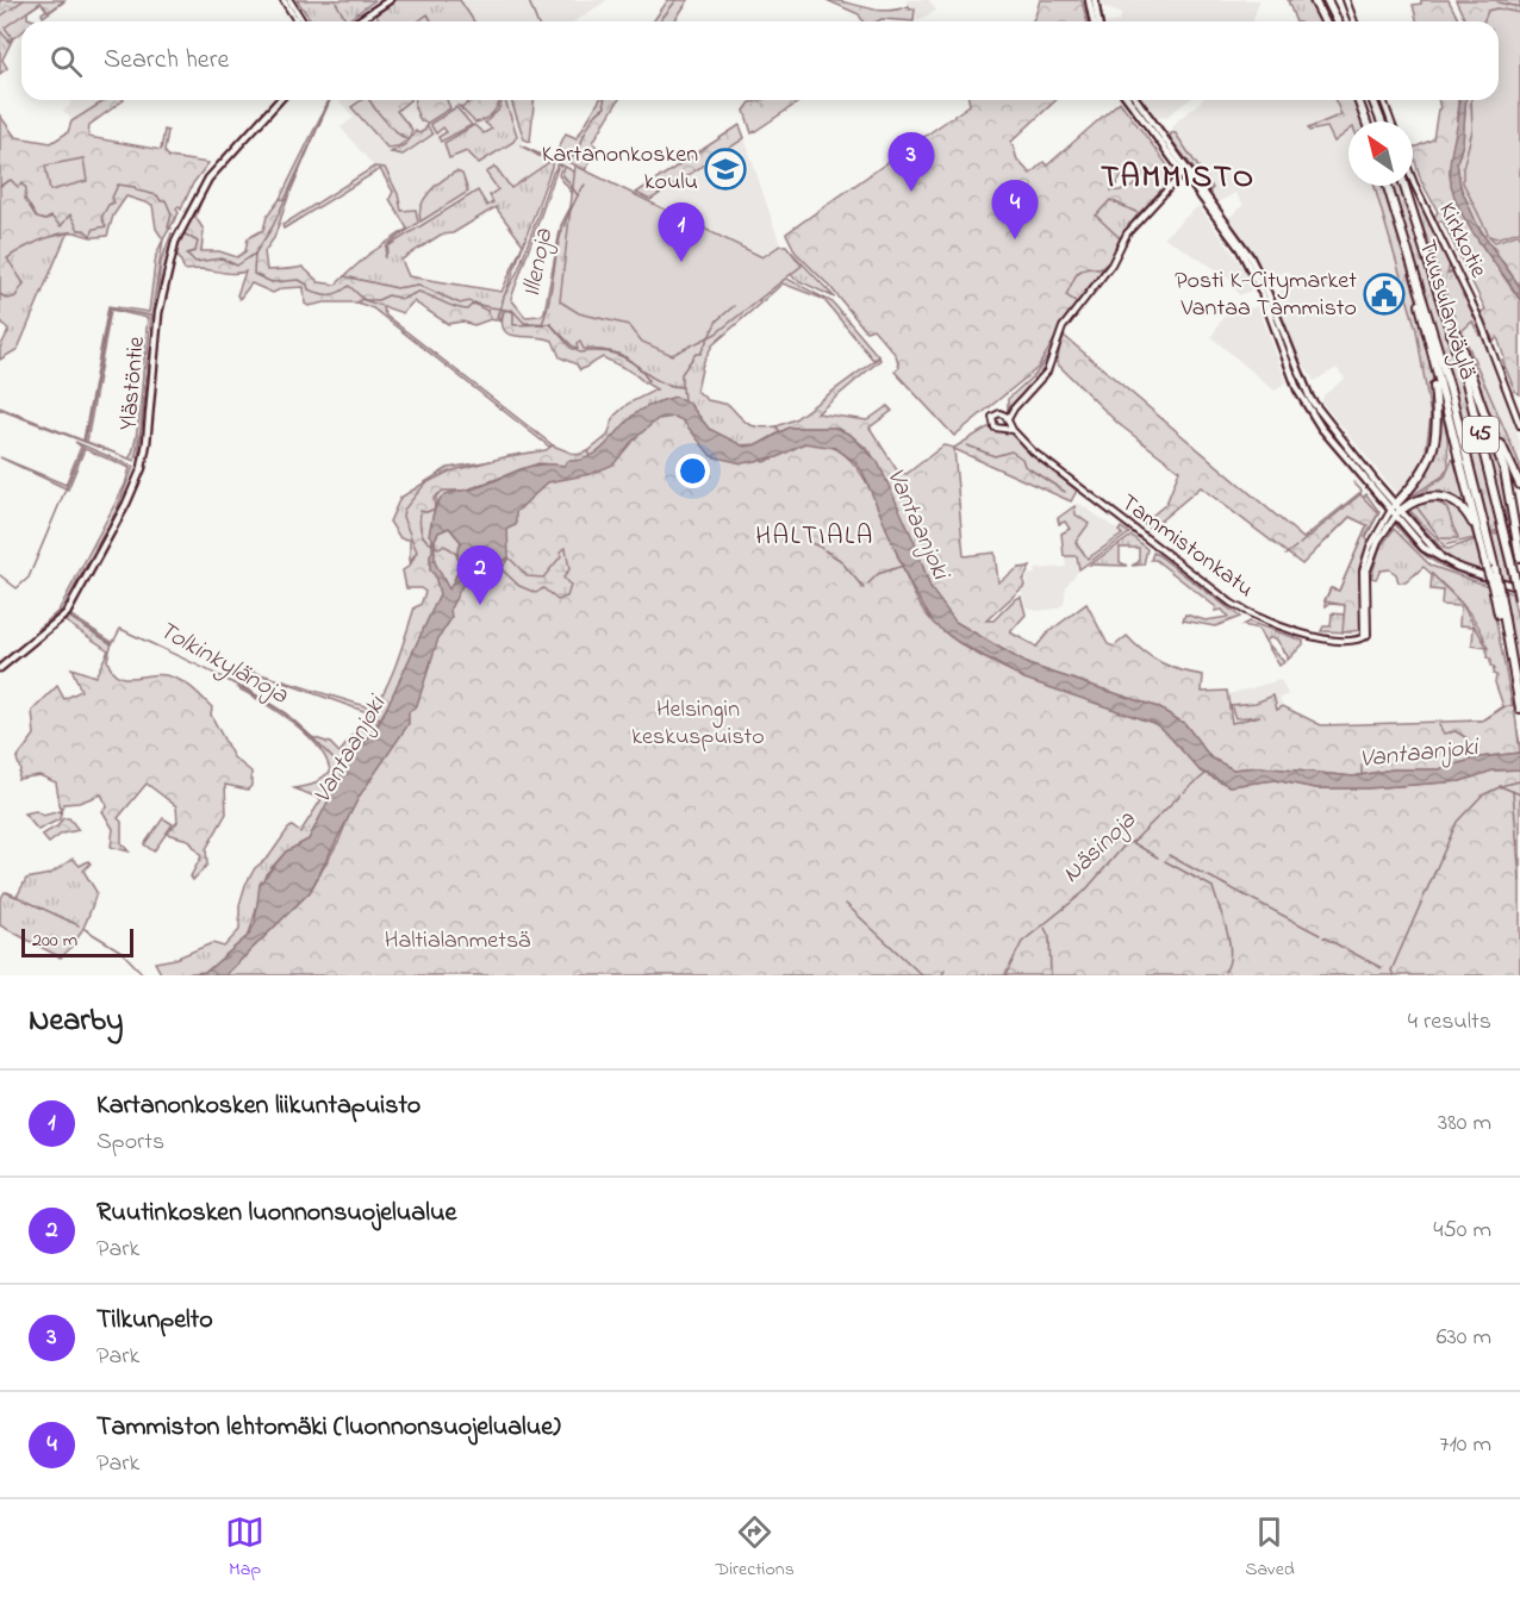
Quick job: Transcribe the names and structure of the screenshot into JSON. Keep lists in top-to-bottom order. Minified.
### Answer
{"streets":{"highway":["Tuusulanväylä","45"],"main road":["Ylästöntie"],"street":["Kirkkotie","Tammistonkatu"]},"districts":["TAMMISTO","HALTIALA"],"water":["Illenoja","Vantaanjoki","Tolkinkylänoja","Näsinoja"],"parks":["Helsingin keskuspuisto","Haltialanmetsä"],"places":{"school or university":["Kartanonkosken koulu"],"public building":["Posti K-Citymarket Vantaa Tammisto"]},"scale_bar":"200 m","north":"top left","page":{"search":"Search here","pins":["3","4","1","2"],"scale":"200 m","heading":["Nearby","4 results"],"list":[{"mark":"1","name":"Kartanonkosken liikuntapuisto","note":"Sports","value":"380 m"},{"mark":"2","name":"Ruutinkosken luonnonsuojelualue","note":"Park","value":"450 m"},{"mark":"3","name":"Tilkunpelto","note":"Park","value":"630 m"},{"mark":"4","name":"Tammiston lehtomäki (luonnonsuojelualue)","note":"Park","value":"710 m"}],"nav":["Map","Directions","Saved"]}}
